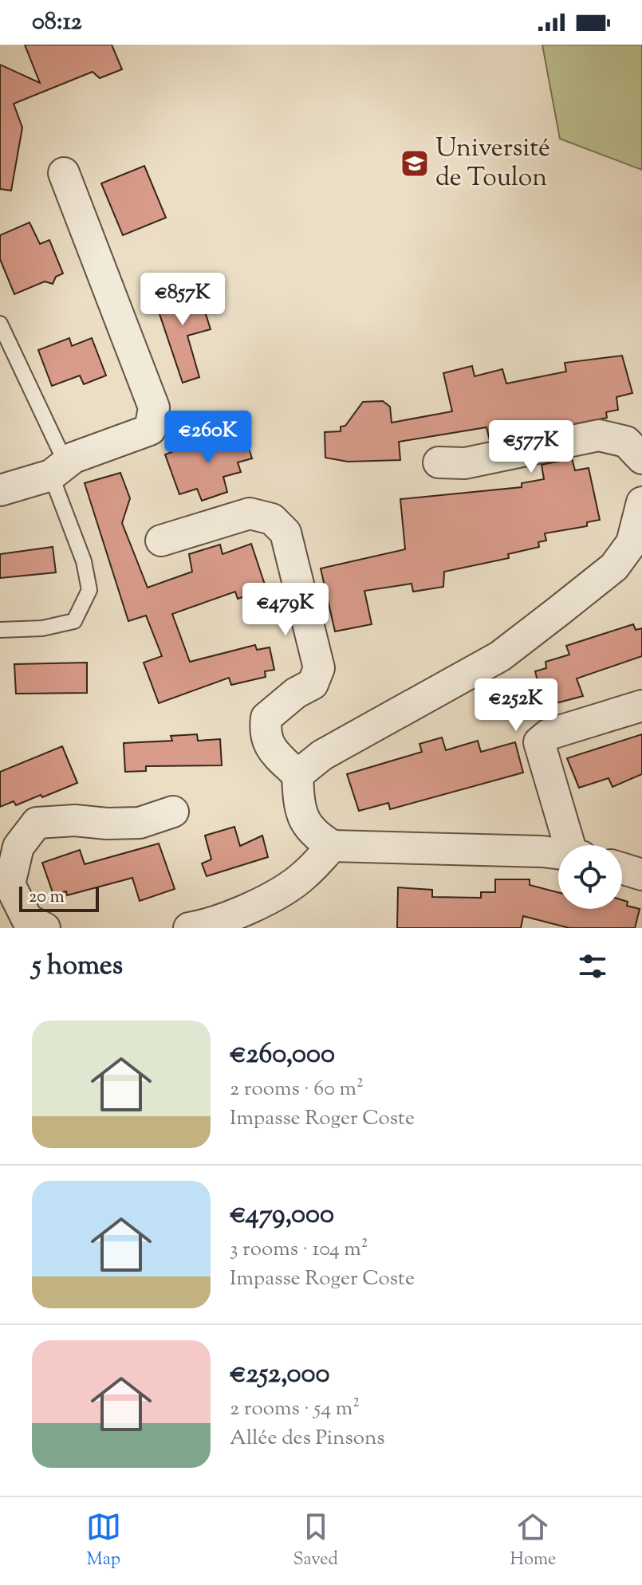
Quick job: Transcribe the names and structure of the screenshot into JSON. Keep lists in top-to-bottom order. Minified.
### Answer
{"places":{"school or university":["Université de Toulon"]},"scale_bar":"20 m","page":{"status":"08:12","price":["€857K","€260K","€577K","€479K","€252K"],"scale":"20 m","heading":"5 homes","list":[{"name":"€260,000","note":"2 rooms · 60 m² · Impasse Roger Coste"},{"name":"€479,000","note":"3 rooms · 104 m² · Impasse Roger Coste"},{"name":"€252,000","note":"2 rooms · 54 m² · Allée des Pinsons"}],"tabs":["Map","Saved","Home"]}}
